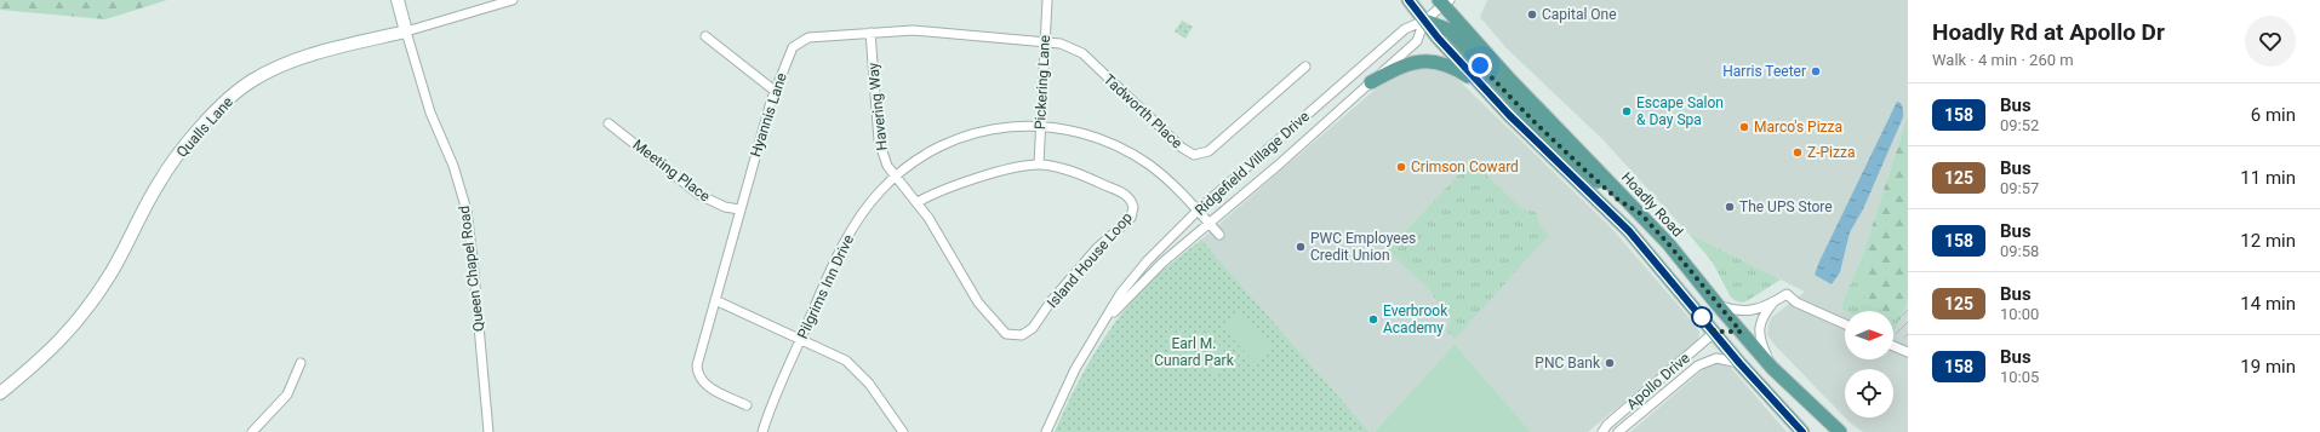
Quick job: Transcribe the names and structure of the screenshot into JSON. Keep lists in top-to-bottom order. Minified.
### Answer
{"streets":{"main road":["Hoadly Road"],"street":["Pickering Lane","Havering Way","Tadworth Place","Hyannis Lane","Qualls Lane","Ridgefield Village Drive","Meeting Place","Island House Loop","Queen Chapel Road","Pilgrims Inn Drive","Apollo Drive"]},"crossings":[["Pickering Lane","Tadworth Place"],["Pickering Lane","Hyannis Lane"],["Pickering Lane","Island House Loop"],["Pickering Lane","Pilgrims Inn Drive"],["Havering Way","Hyannis Lane"],["Havering Way","Island House Loop"],["Havering Way","Pilgrims Inn Drive"],["Tadworth Place","Hyannis Lane"],["Hyannis Lane","Meeting Place"],["Qualls Lane","Queen Chapel Road"],["Ridgefield Village Drive","Hoadly Road"],["Ridgefield Village Drive","Pilgrims Inn Drive"],["Island House Loop","Pilgrims Inn Drive"]],"parks":["Earl M. Cunard Park"],"places":["Capital One","Harris Teeter","Escape Salon & Day Spa","Marco's Pizza","Z-Pizza","Crimson Coward","The UPS Store","PWC Employees Credit Union","Everbrook Academy","PNC Bank"],"lines":["bus line 158"],"north":"right","page":{"heading":["Hoadly Rd at Apollo Dr","Walk · 4 min · 260 m"],"list":[{"mark":"158","name":"Bus","note":"09:52","value":"6 min"},{"mark":"125","name":"Bus","note":"09:57","value":"11 min"},{"mark":"158","name":"Bus","note":"09:58","value":"12 min"},{"mark":"125","name":"Bus","note":"10:00","value":"14 min"},{"mark":"158","name":"Bus","note":"10:05","value":"19 min"}]}}
